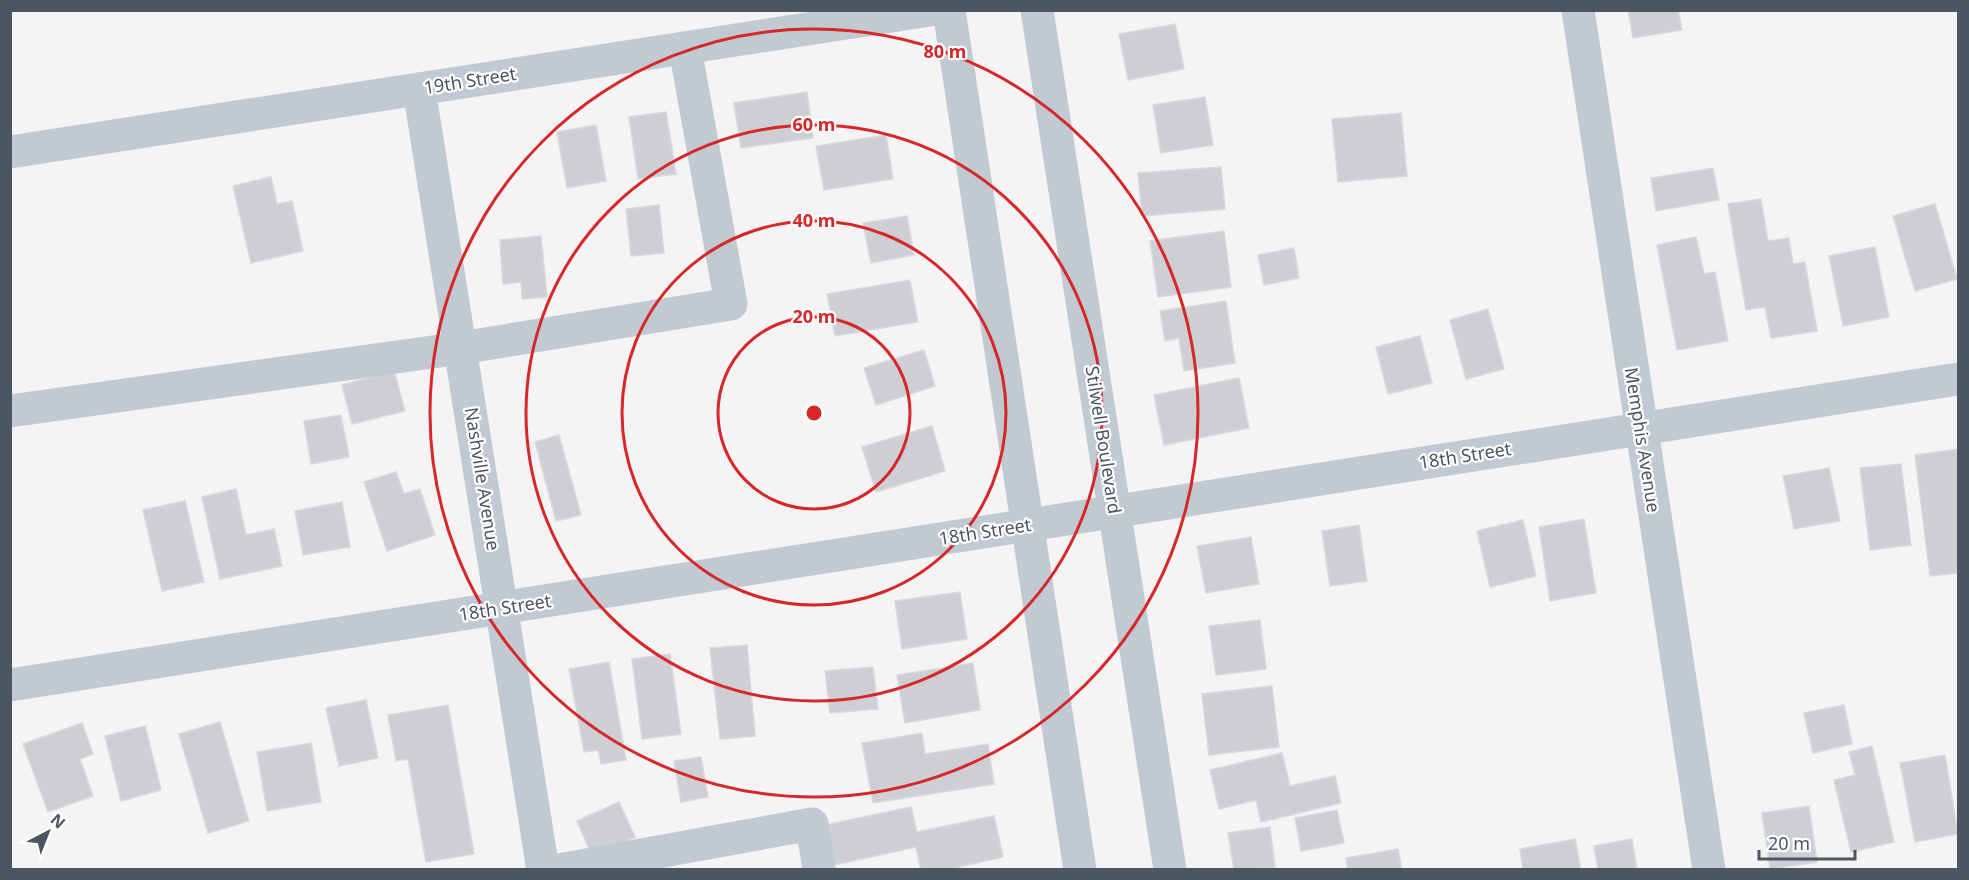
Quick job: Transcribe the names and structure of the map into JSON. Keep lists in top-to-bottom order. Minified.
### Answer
{"streets":{"street":["19th Street","Stilwell Boulevard","Memphis Avenue","18th Street","Nashville Avenue"]},"crossings":[["19th Street","Nashville Avenue"],["Stilwell Boulevard","18th Street"],["Memphis Avenue","18th Street"],["18th Street","Nashville Avenue"]],"scale_bar":"20 m","north":"top right","rings":["80 m","60 m","40 m","20 m"]}
